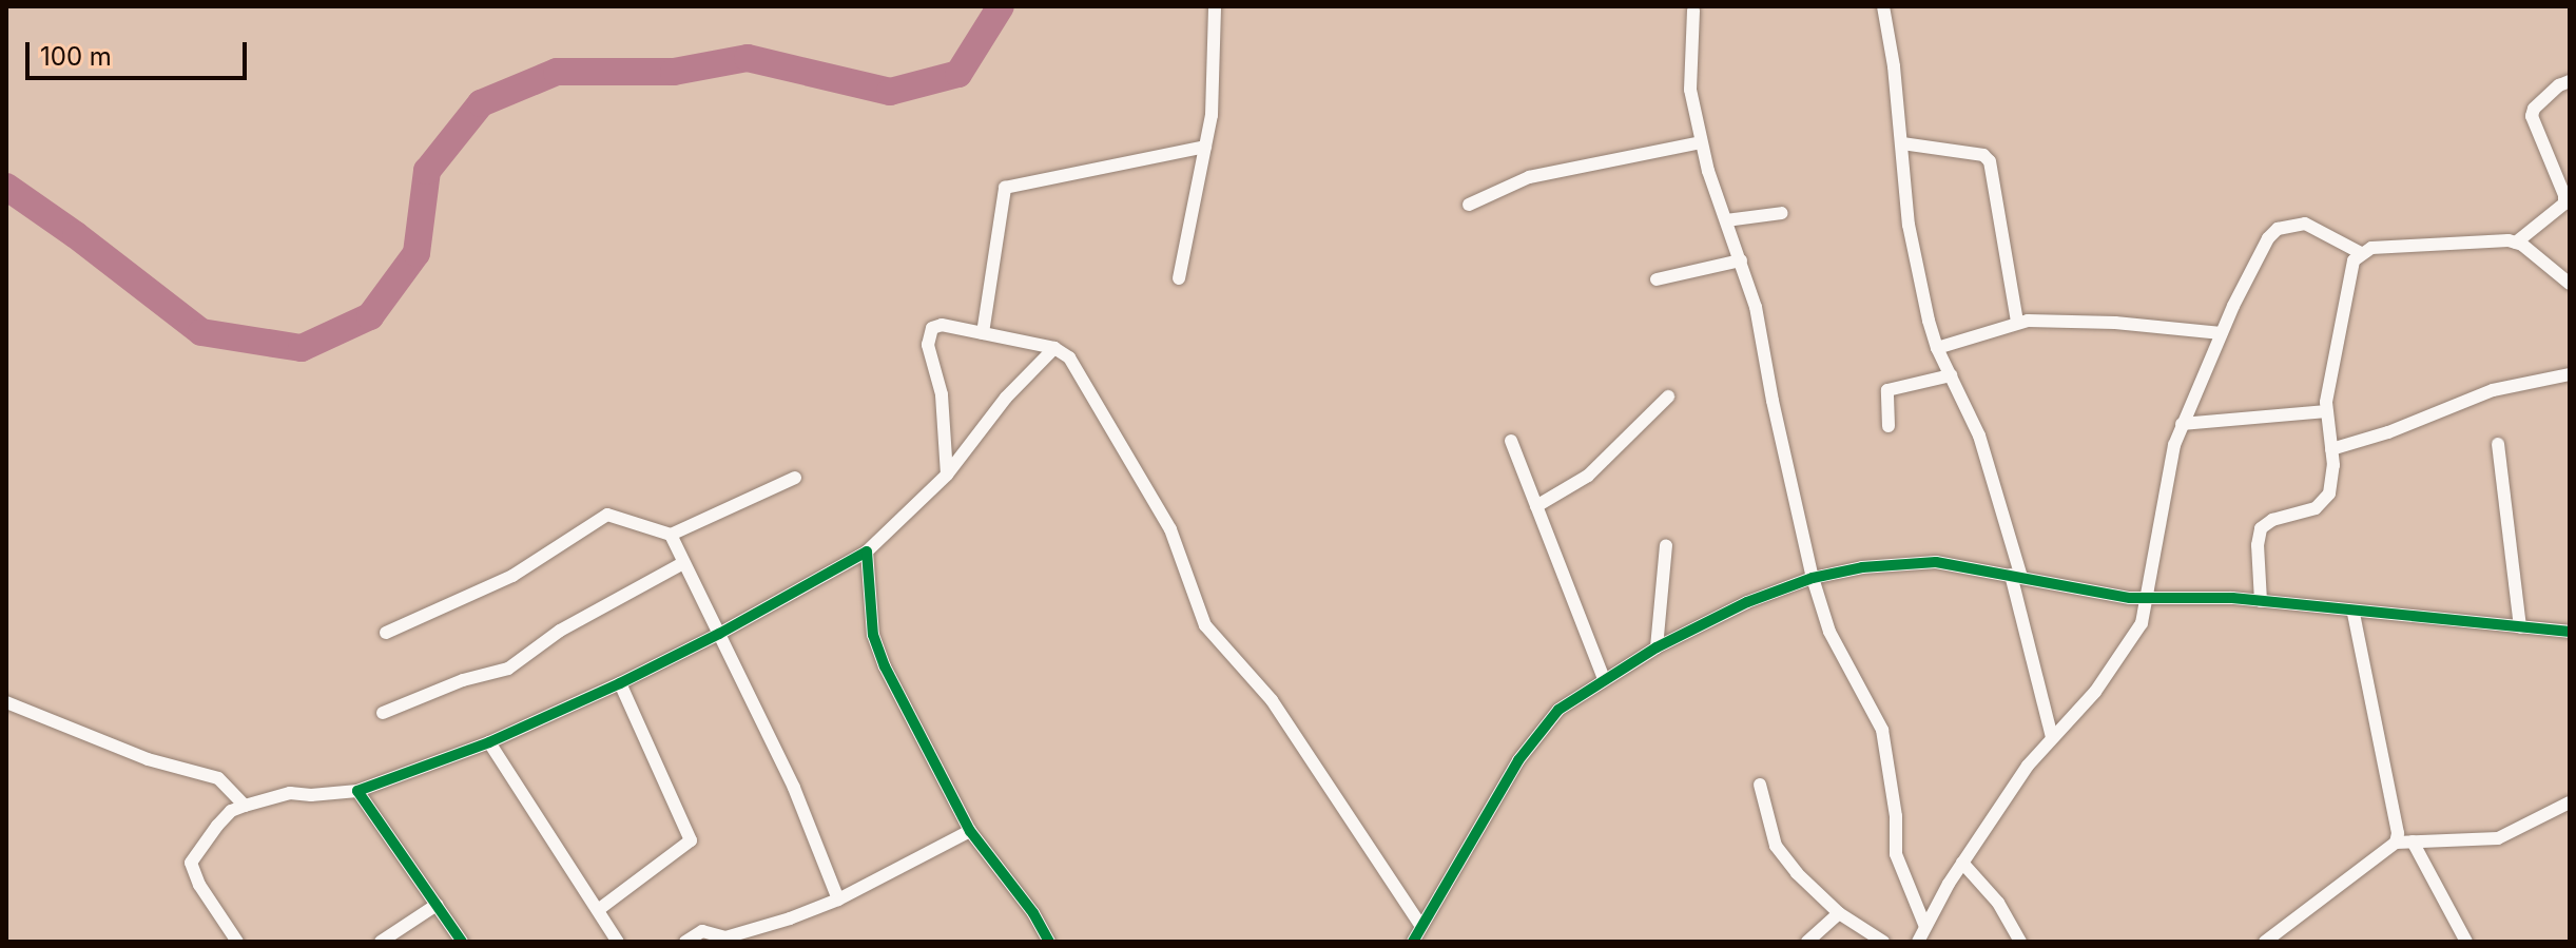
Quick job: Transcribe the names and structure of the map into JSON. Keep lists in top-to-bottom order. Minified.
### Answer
{"scale_bar":"100 m"}
